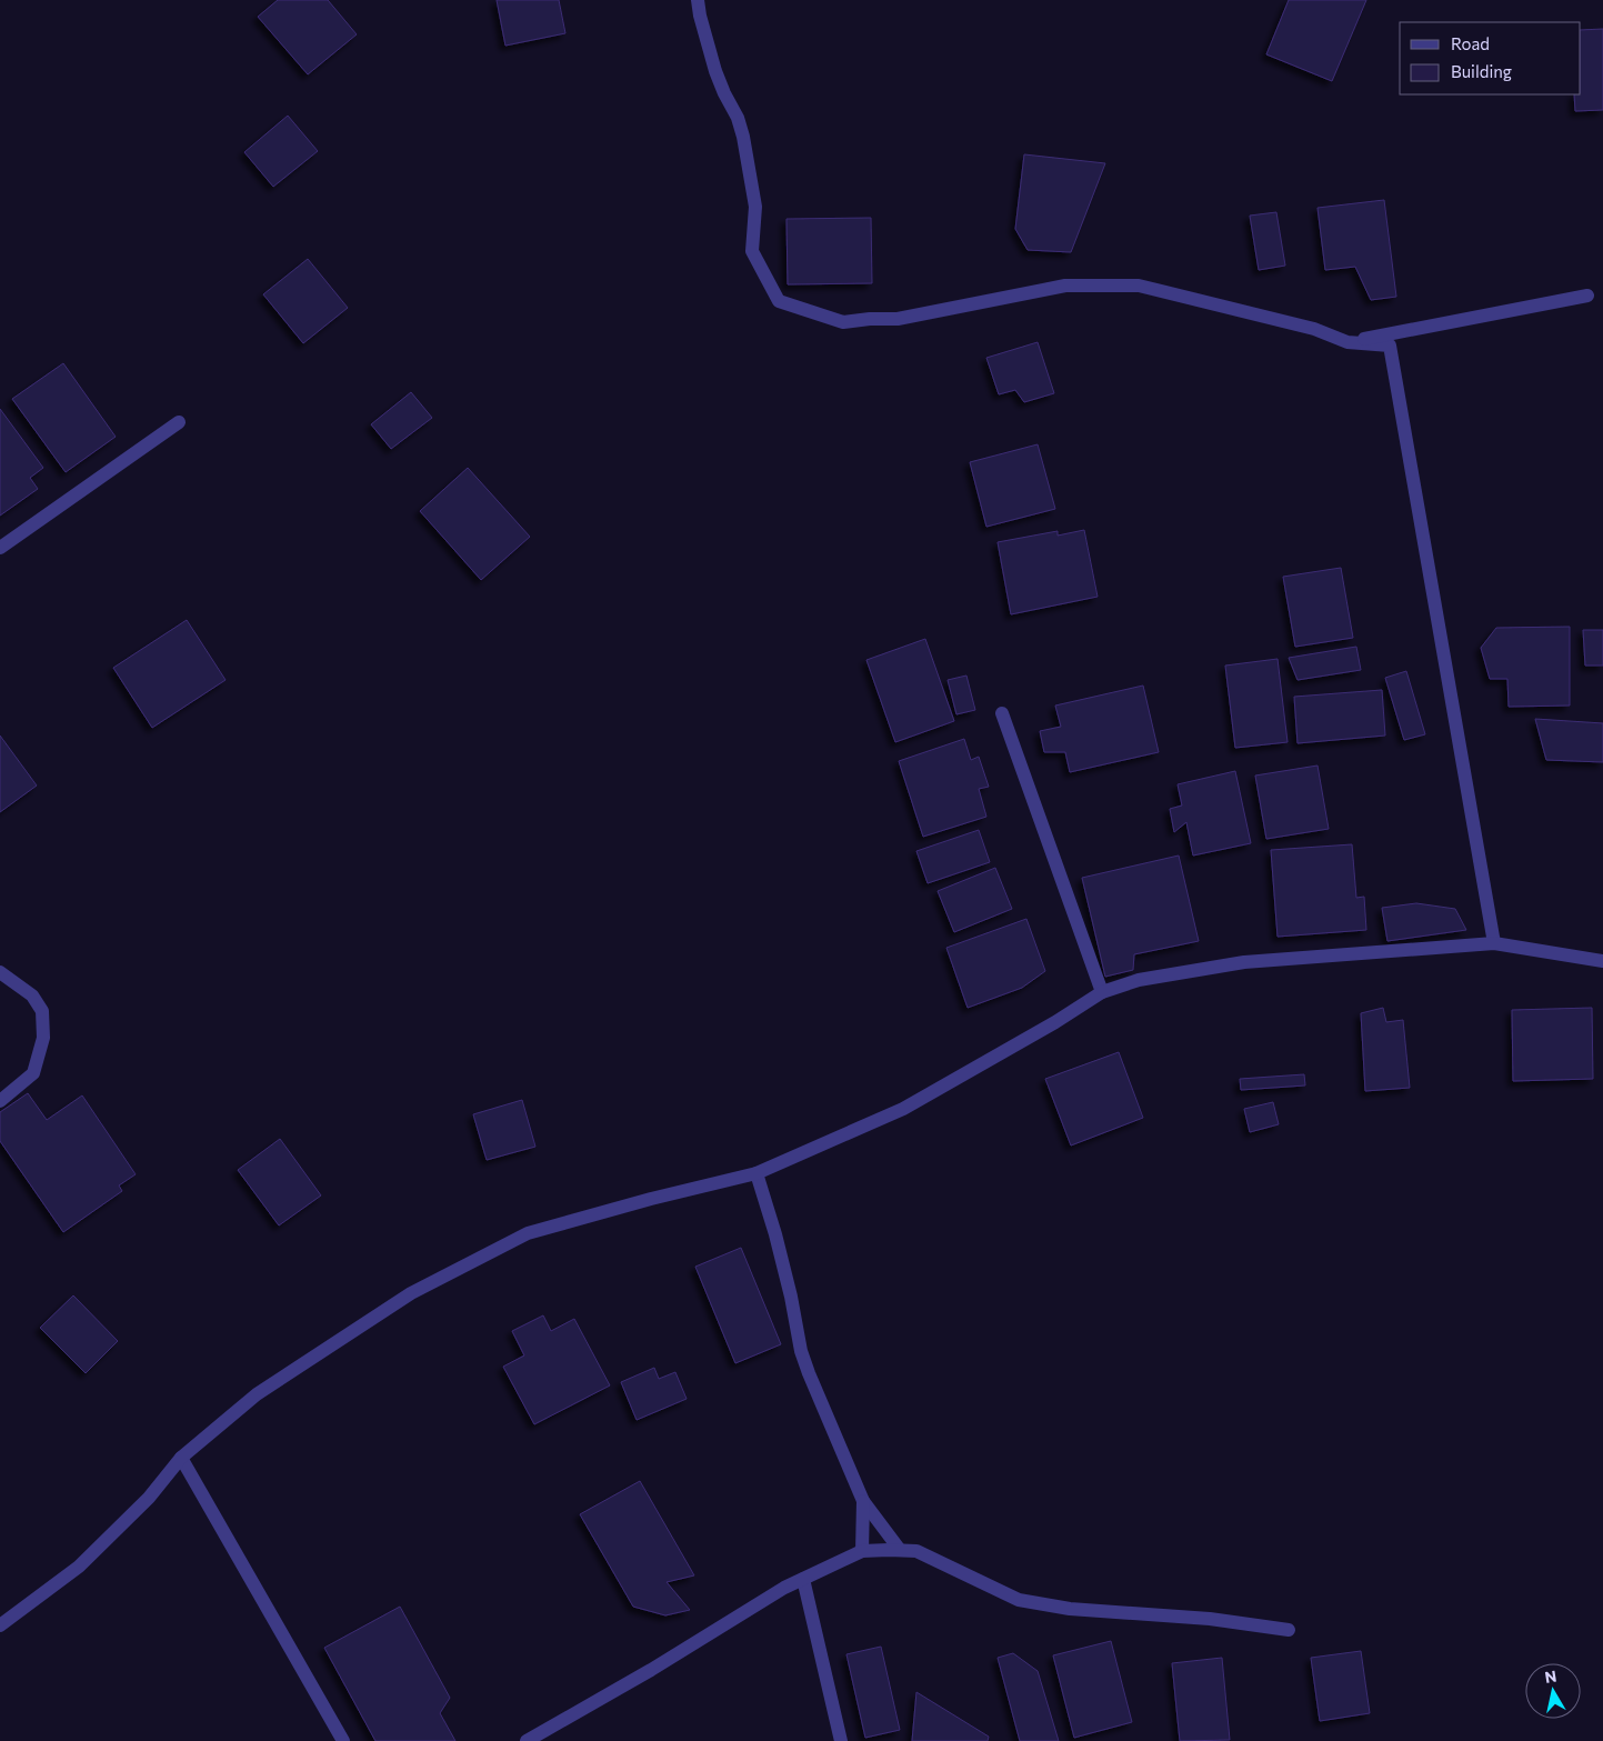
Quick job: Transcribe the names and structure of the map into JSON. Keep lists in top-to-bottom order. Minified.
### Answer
{"legend":["Road","Building"],"north":"top"}
